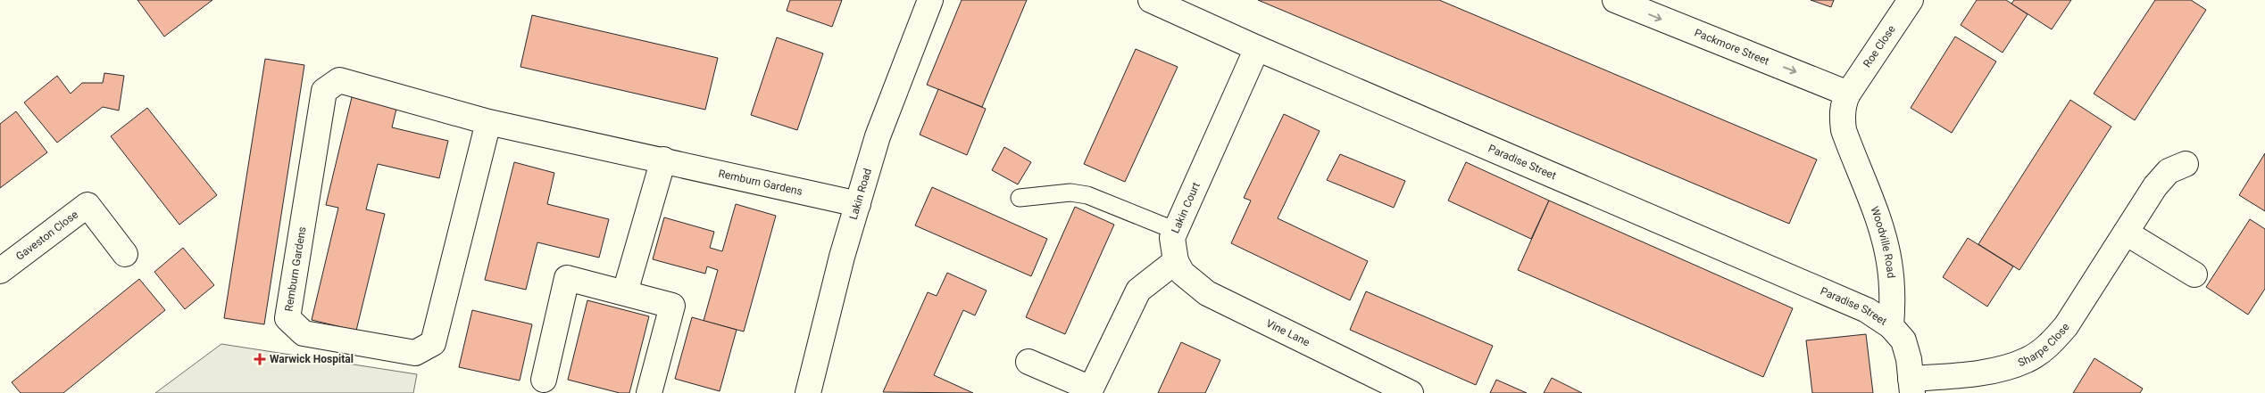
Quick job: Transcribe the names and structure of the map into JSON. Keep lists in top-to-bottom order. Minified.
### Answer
{"streets":{"street":["Roe Close","Packmore Street","Paradise Street","Remburn Gardens","Lakin Road","Lakin Court","Gaveston Close","Woodville Road","Vine Lane","Sharpe Close"]},"crossings":[["Roe Close","Packmore Street"],["Roe Close","Woodville Road"],["Packmore Street","Woodville Road"],["Paradise Street","Lakin Court"],["Paradise Street","Woodville Road"],["Remburn Gardens","Lakin Road"],["Lakin Court","Vine Lane"]],"one_way":["Packmore Street"],"places":{"health":["Warwick Hospital"]}}
